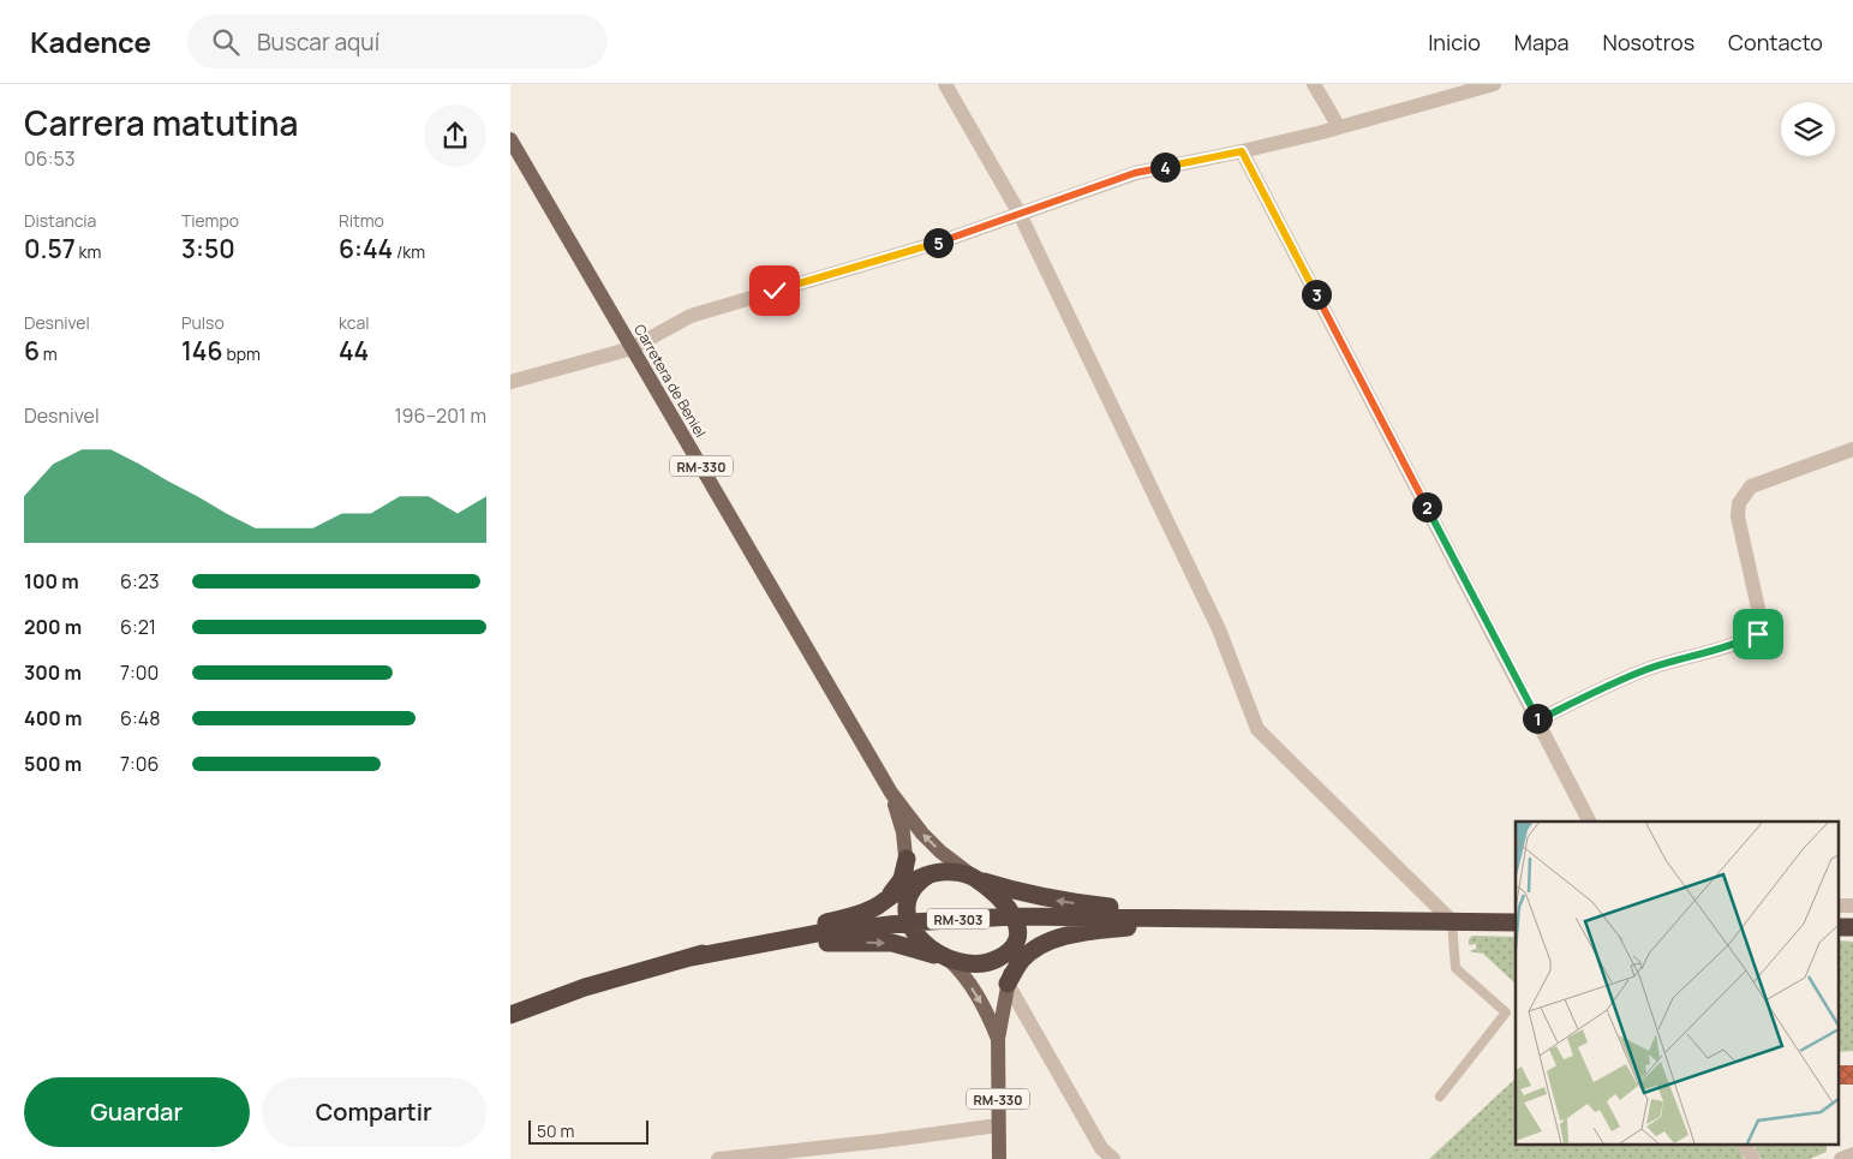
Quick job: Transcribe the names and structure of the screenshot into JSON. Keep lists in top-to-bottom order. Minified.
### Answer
{"streets":{"highway":["RM-303"],"main road":["Carretera de Beniel","RM-330"]},"scale_bar":"50 m","page":{"header":"Kadence","search":"Buscar aquí","nav":["Inicio","Mapa","Nosotros","Contacto"],"heading":["Carrera matutina","06:53"],"pins":["4","5","3","2","1"],"stats":[["Distancia","0.57 km"],["Tiempo","3:50"],["Ritmo","6:44 /km"],["Desnivel","6 m"],["Pulso","146 bpm"],["kcal","44"]],"chart":["Desnivel","196–201 m"],"list":[{"name":"100 m","note":"6:23"},{"name":"200 m","note":"6:21"},{"name":"300 m","note":"7:00"},{"name":"400 m","note":"6:48"},{"name":"500 m","note":"7:06"}],"buttons":["Guardar","Compartir"],"scale":"50 m"}}
